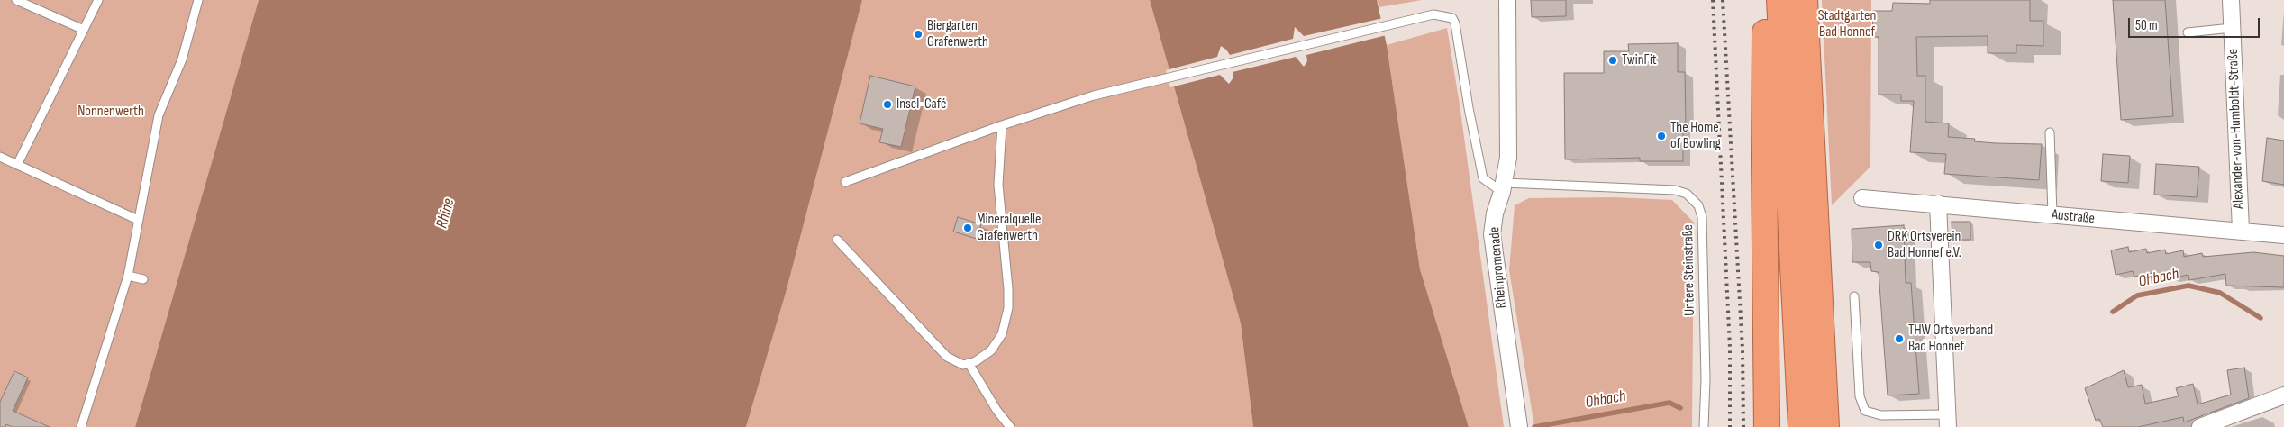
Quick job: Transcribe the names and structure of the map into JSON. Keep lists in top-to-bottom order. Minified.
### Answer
{"streets":{"street":["Alexander-von-Humboldt-Straße","Austraße","Rheinpromenade"],"lane":["Untere Steinstraße"]},"crossings":[["Alexander-von-Humboldt-Straße","Austraße"],["Rheinpromenade","Untere Steinstraße"]],"water":["Rhine","Ohbach"],"parks":["Stadtgarten Bad Honnef","Nonnenwerth"],"places":["Biergarten Grafenwerth","TwinFit","Insel-Café","The Home of Bowling","Mineralquelle Grafenwerth","DRK Ortsverein Bad Honnef e.V.","THW Ortsverband Bad Honnef"],"scale_bar":"50 m"}
